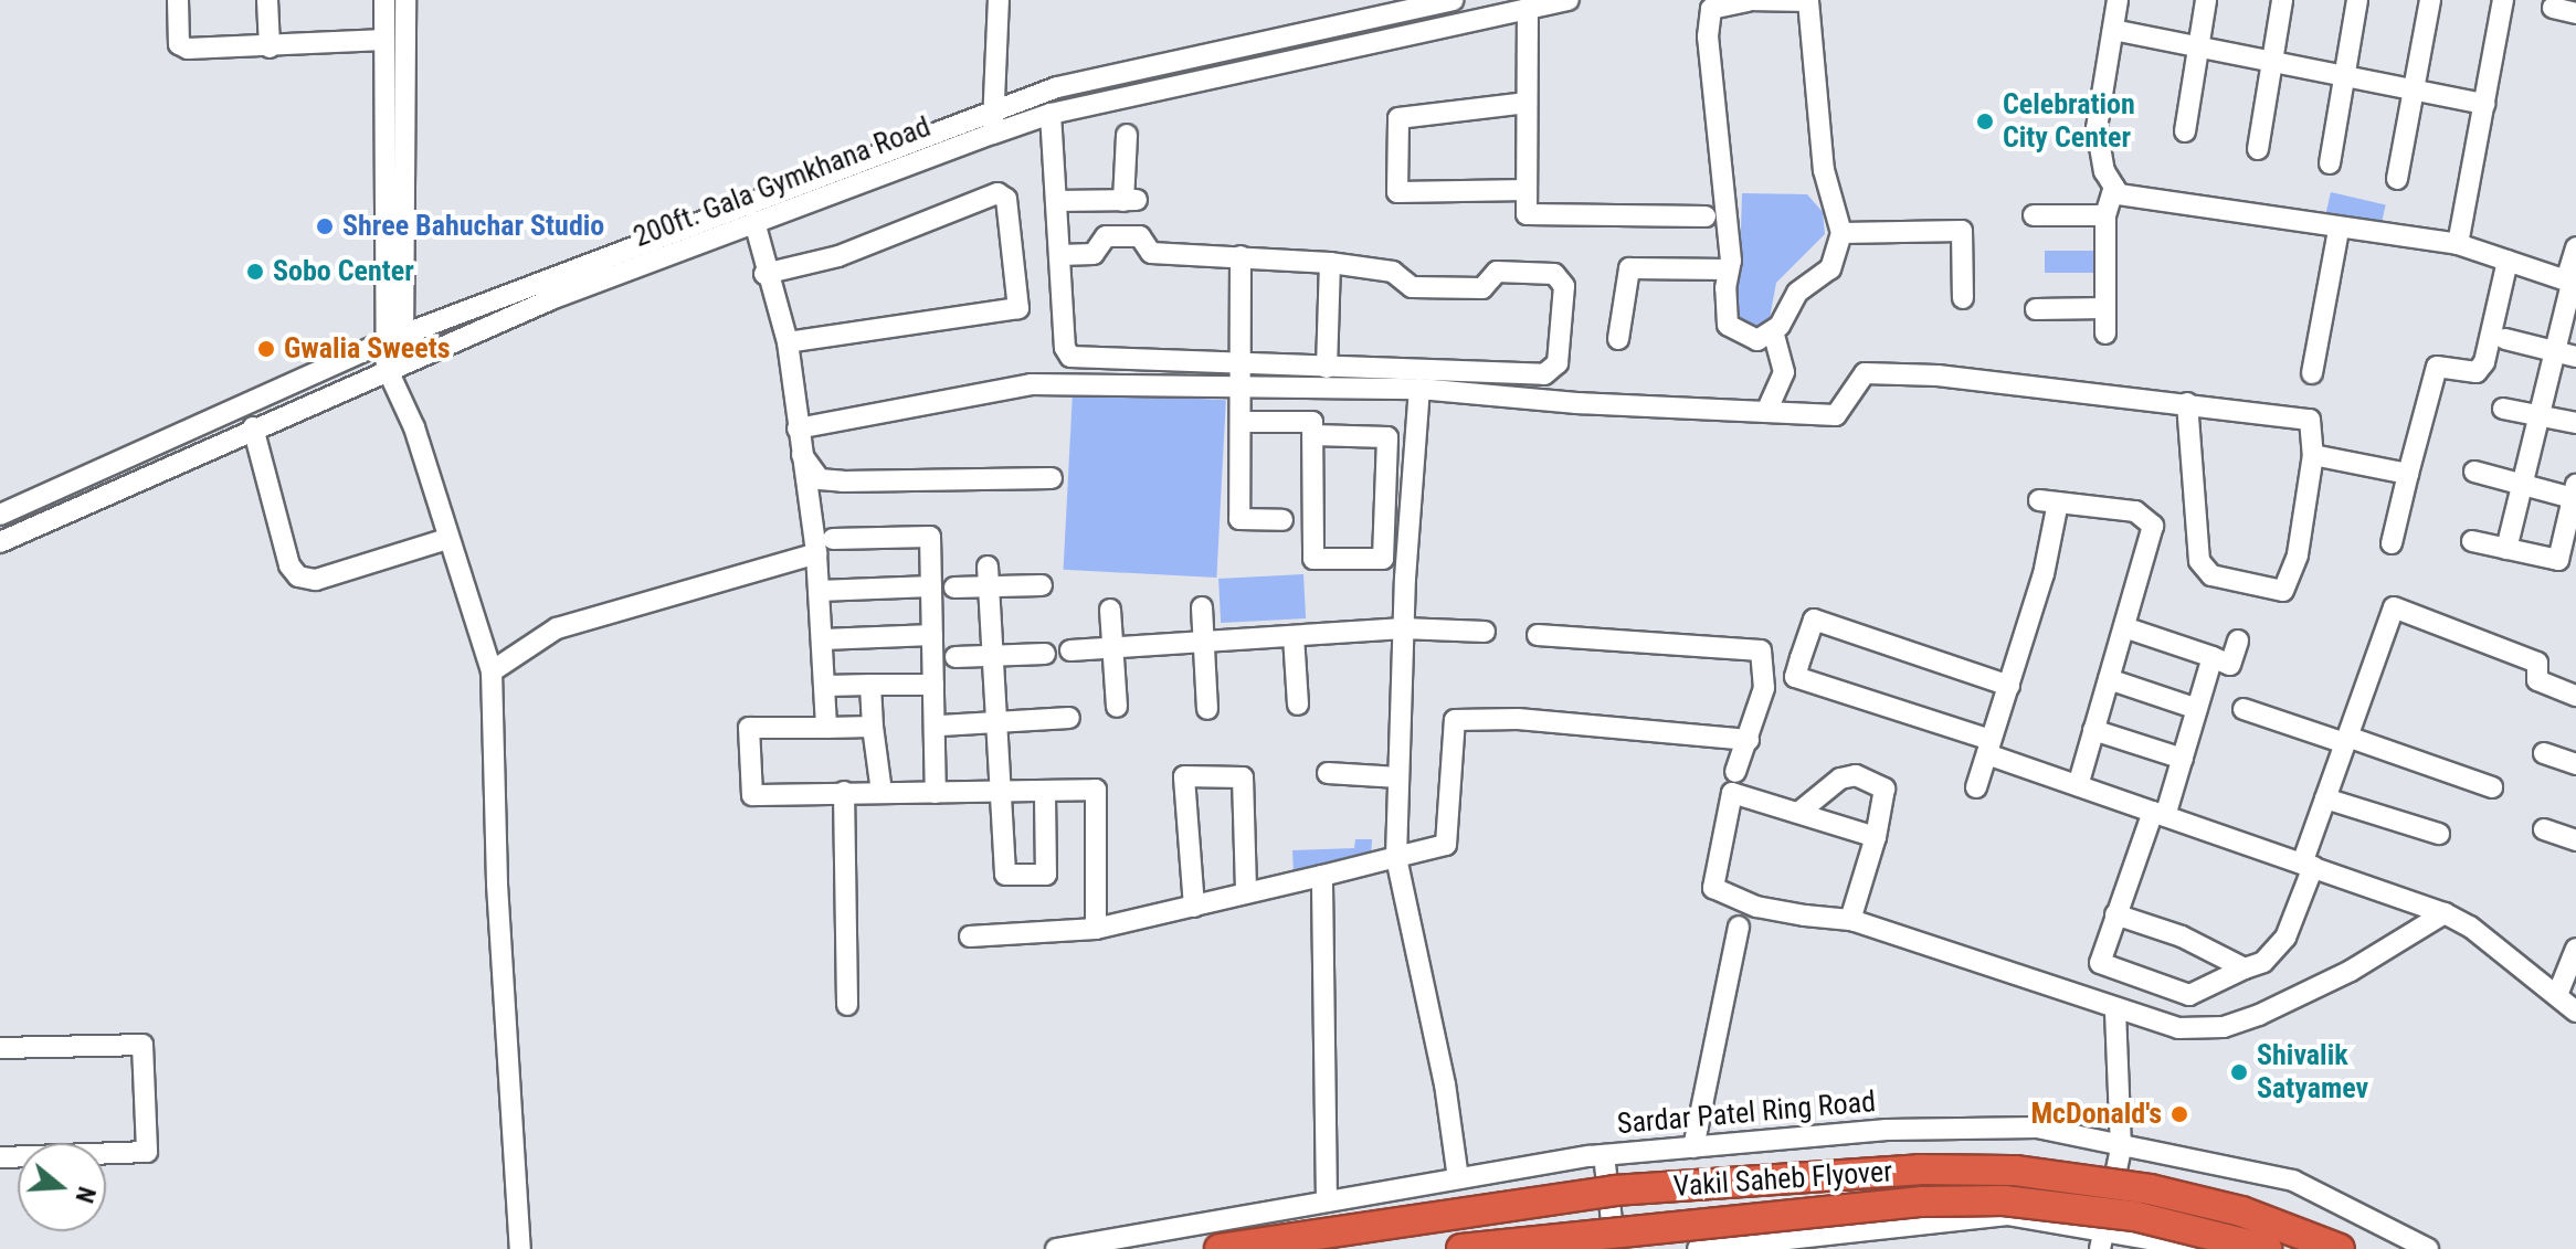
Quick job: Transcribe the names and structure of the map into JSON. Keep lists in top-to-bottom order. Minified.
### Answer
{"streets":{"highway":["Vakil Saheb Flyover"],"street":["200ft. Gala Gymkhana Road","Sardar Patel Ring Road"]},"places":["Celebration City Center","Shree Bahuchar Studio","Sobo Center","Gwalia Sweets","Shivalik Satyamev","McDonald's"],"north":"right"}
